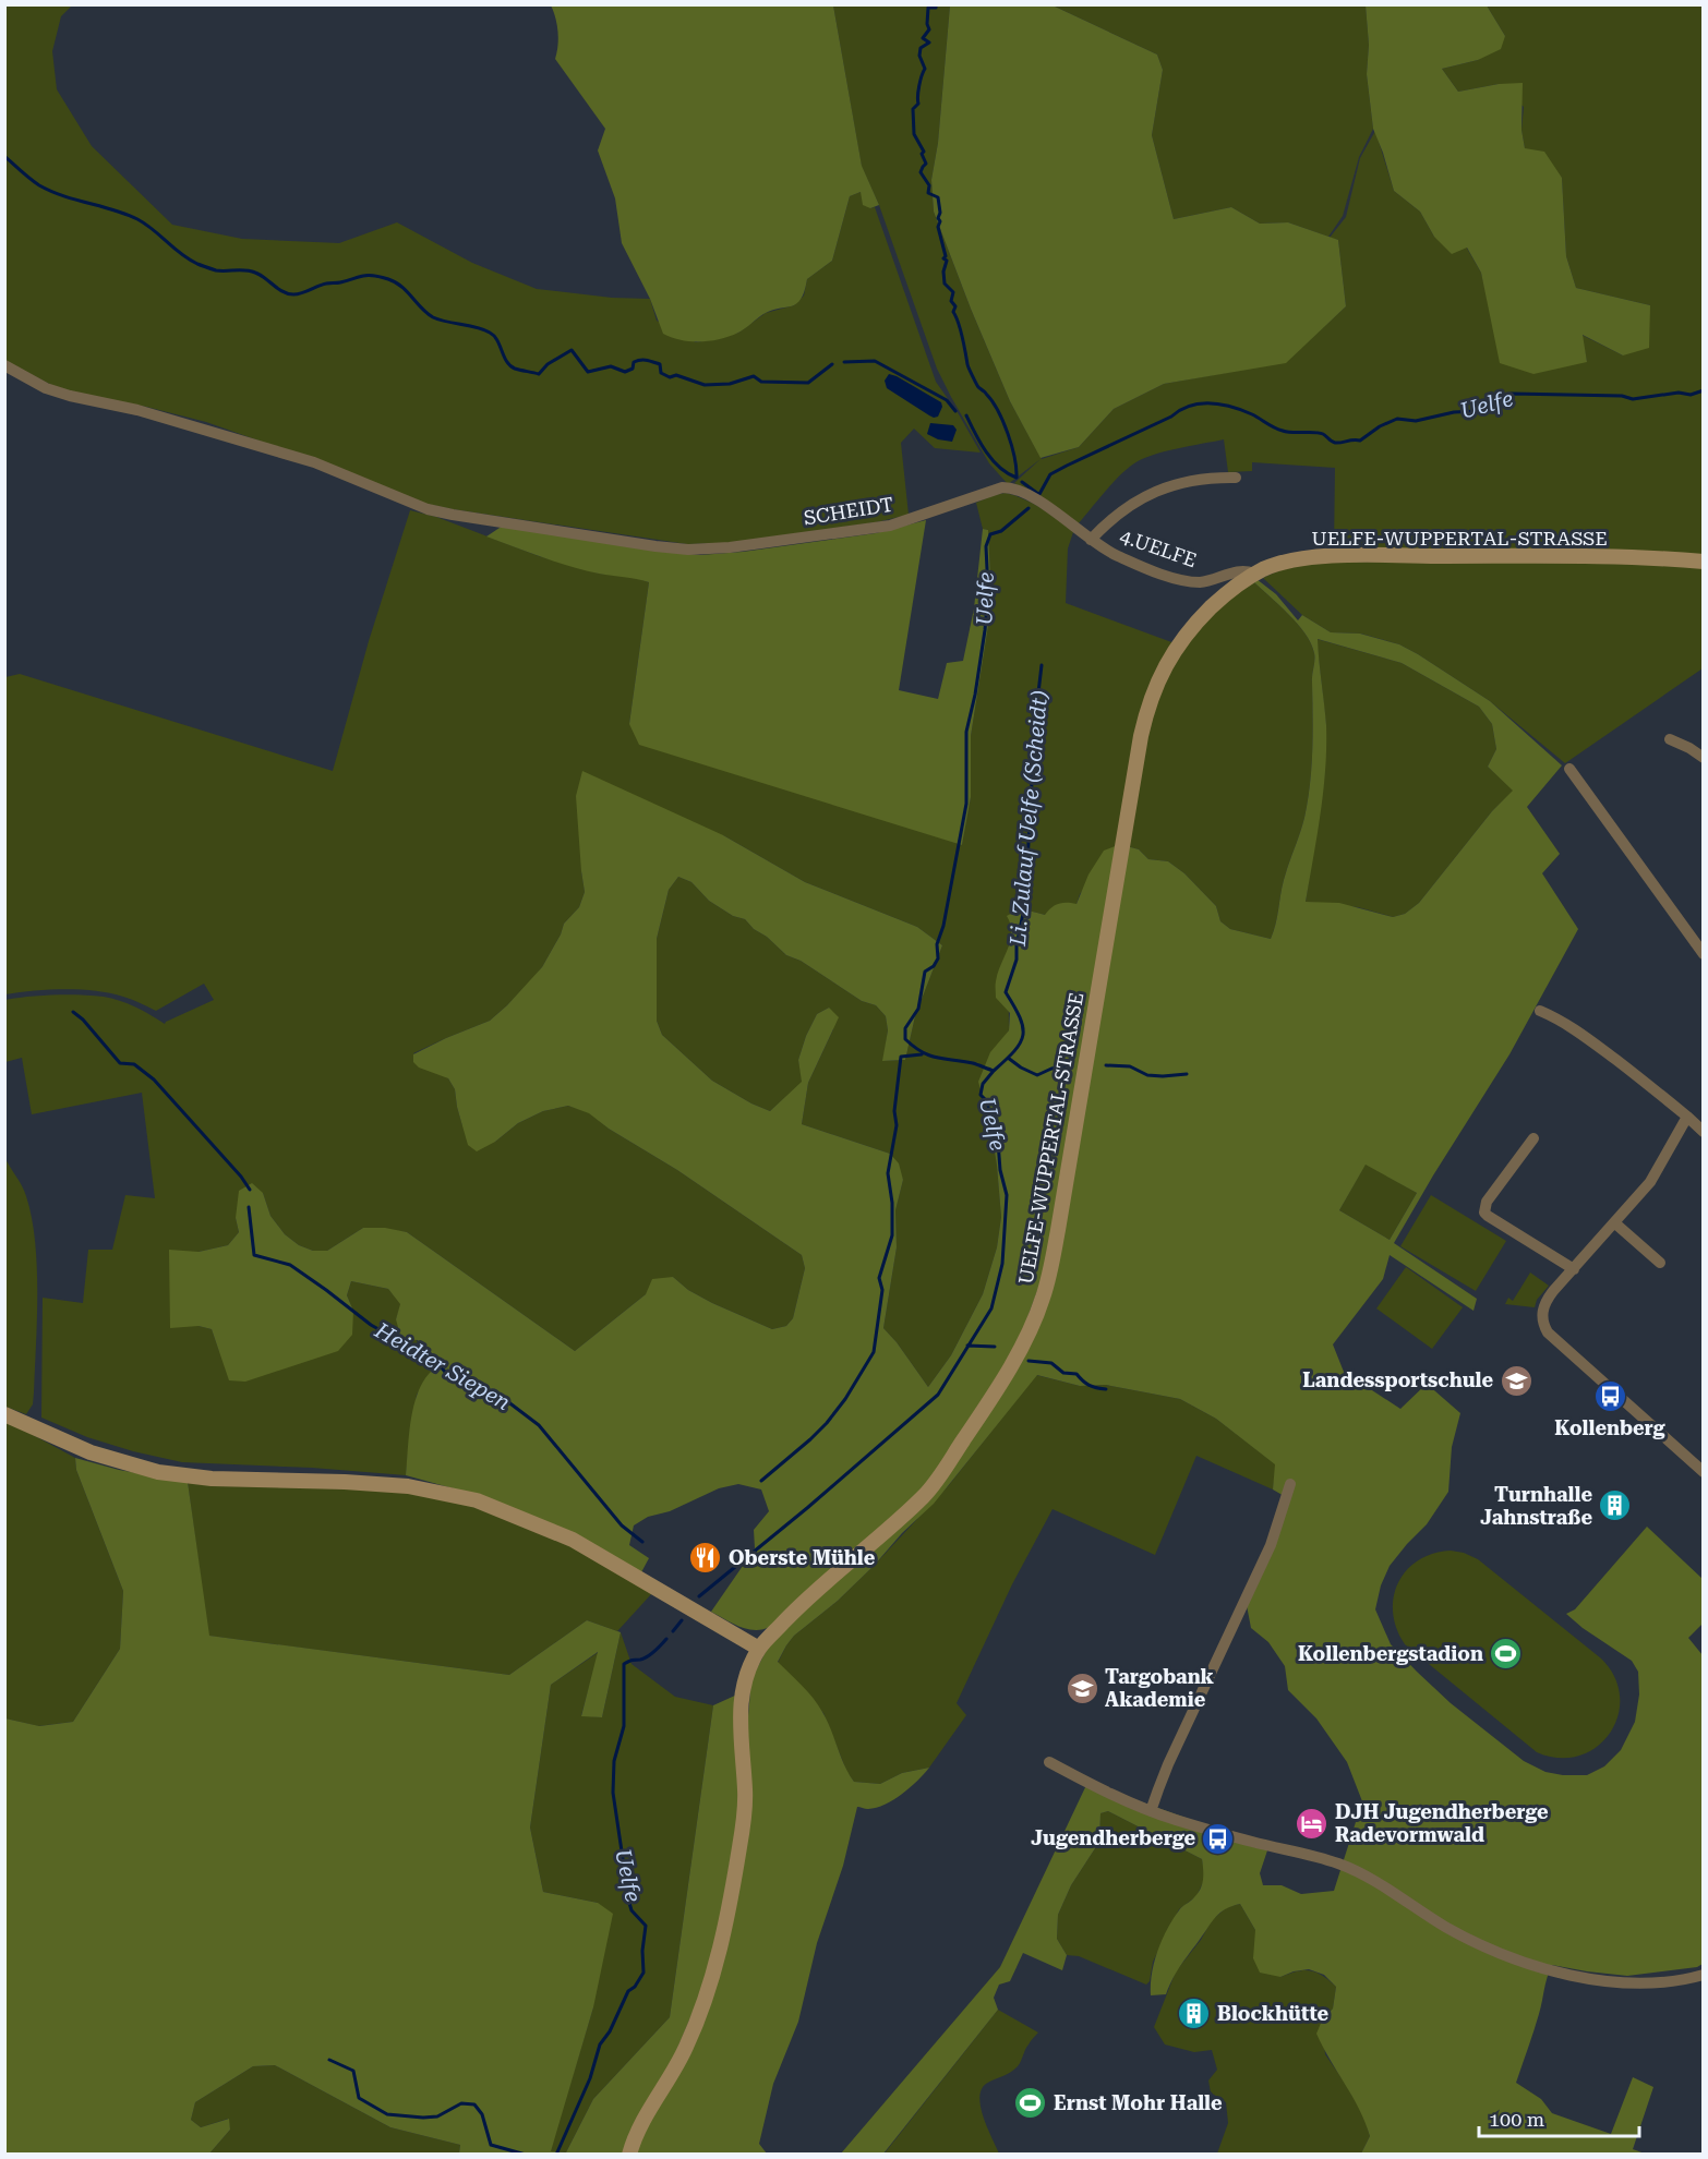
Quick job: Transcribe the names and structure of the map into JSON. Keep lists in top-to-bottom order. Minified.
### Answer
{"streets":{"main road":["UELFE-WUPPERTAL-STRASSE"],"street":["SCHEIDT","4.UELFE"]},"crossings":[["SCHEIDT","4.UELFE"],["UELFE-WUPPERTAL-STRASSE","4.UELFE"]],"water":["Uelfe","Li. Zulauf Uelfe (Scheidt)","Heidter Siepen"],"places":{"school or university":["Landessportschule","Targobank Akademie"],"bus stop":["Kollenberg","Jugendherberge"],"building":["Turnhalle Jahnstraße","Blockhütte"],"restaurant":["Oberste Mühle"],"sports":["Kollenbergstadion","Ernst Mohr Halle"],"hotel":["DJH Jugendherberge Radevormwald"]},"scale_bar":"100 m"}
